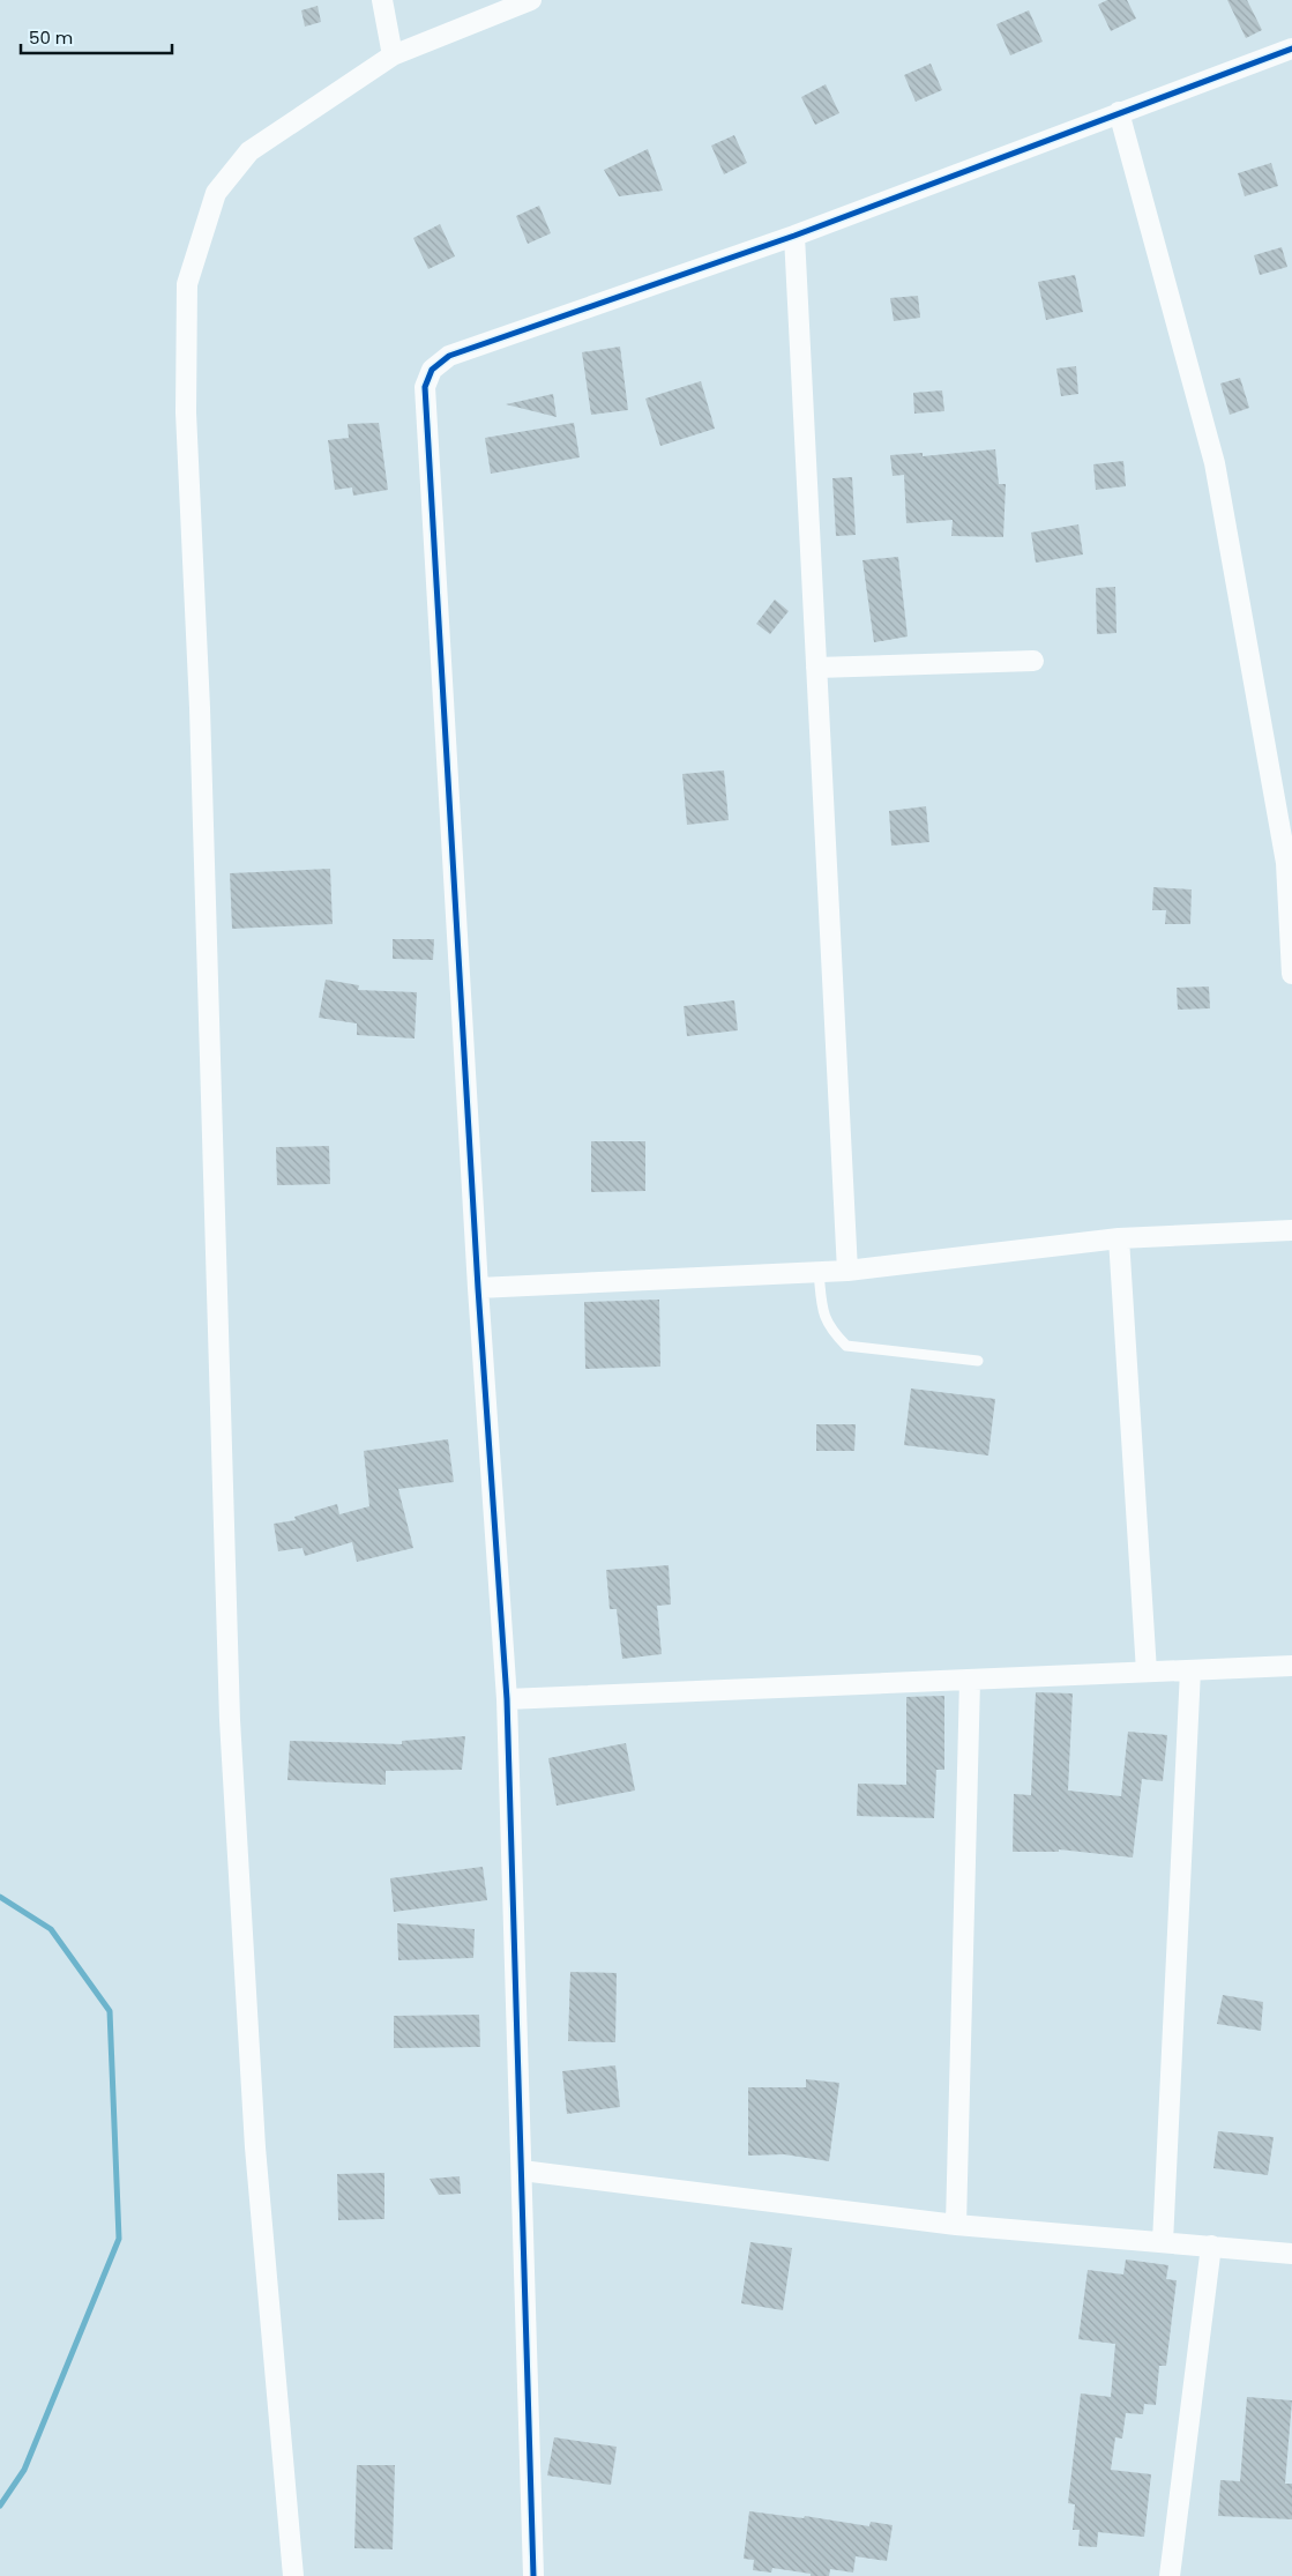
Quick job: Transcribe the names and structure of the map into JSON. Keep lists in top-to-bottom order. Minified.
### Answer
{"scale_bar":"50 m"}
